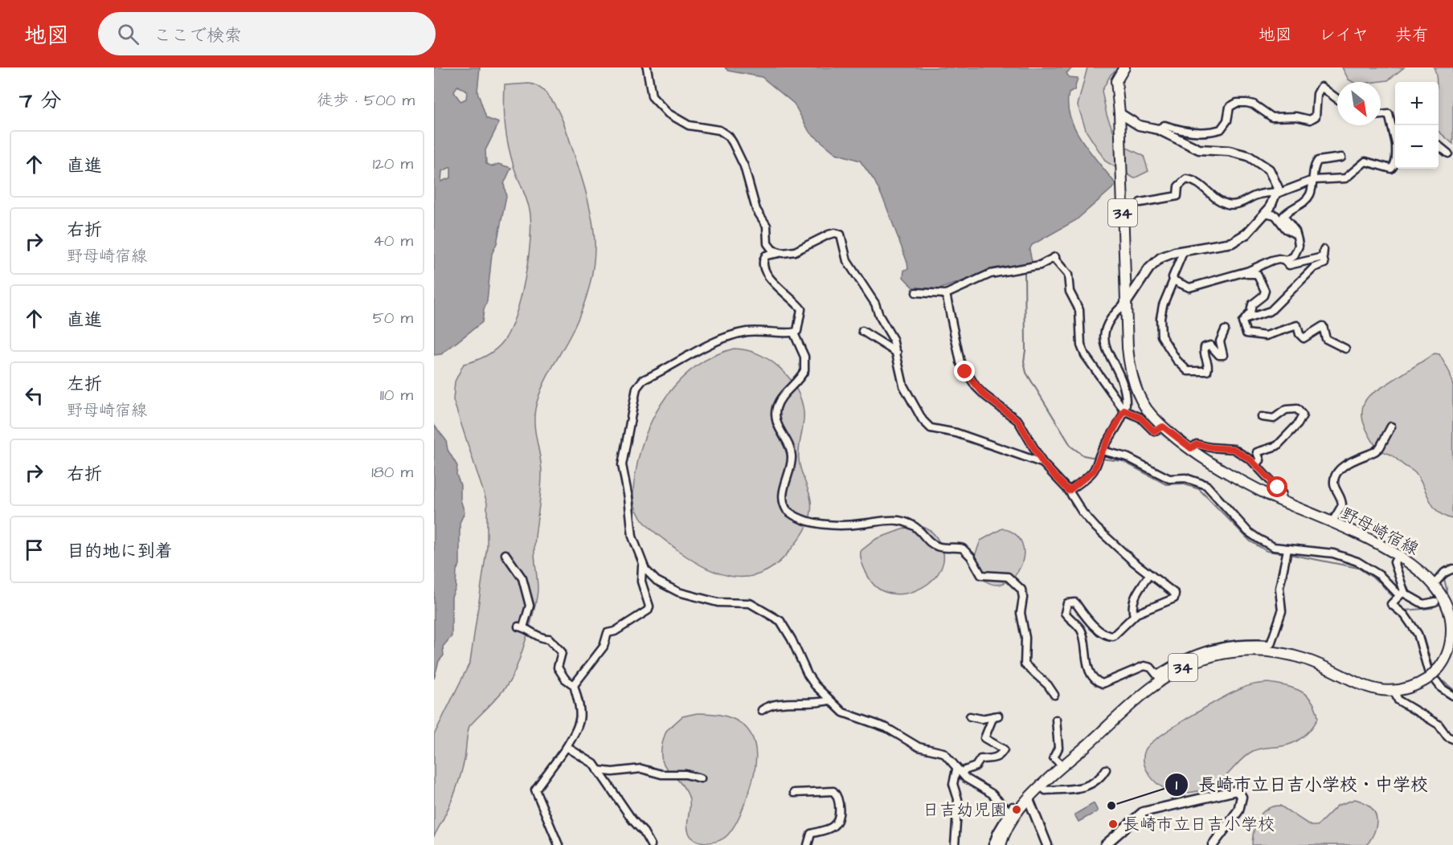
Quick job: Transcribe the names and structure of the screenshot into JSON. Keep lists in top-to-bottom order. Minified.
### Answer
{"streets":{"main road":["34","野母崎宿線"]},"crossings":[["34","野母崎宿線"]],"places":["長崎市立日吉小学校・中学校","日吉幼児園","長崎市立日吉小学校"],"north":"bottom right","page":{"header":"地図","search":"ここで検索","nav":["地図","レイヤ","共有"],"heading":["7 分","徒歩 · 500 m"],"map_buttons":["+","−"],"list":[["直進","120 m"],["右折","野母崎宿線","40 m"],["直進","50 m"],["左折","野母崎宿線","110 m"],["右折","180 m"],"目的地に到着"]}}
